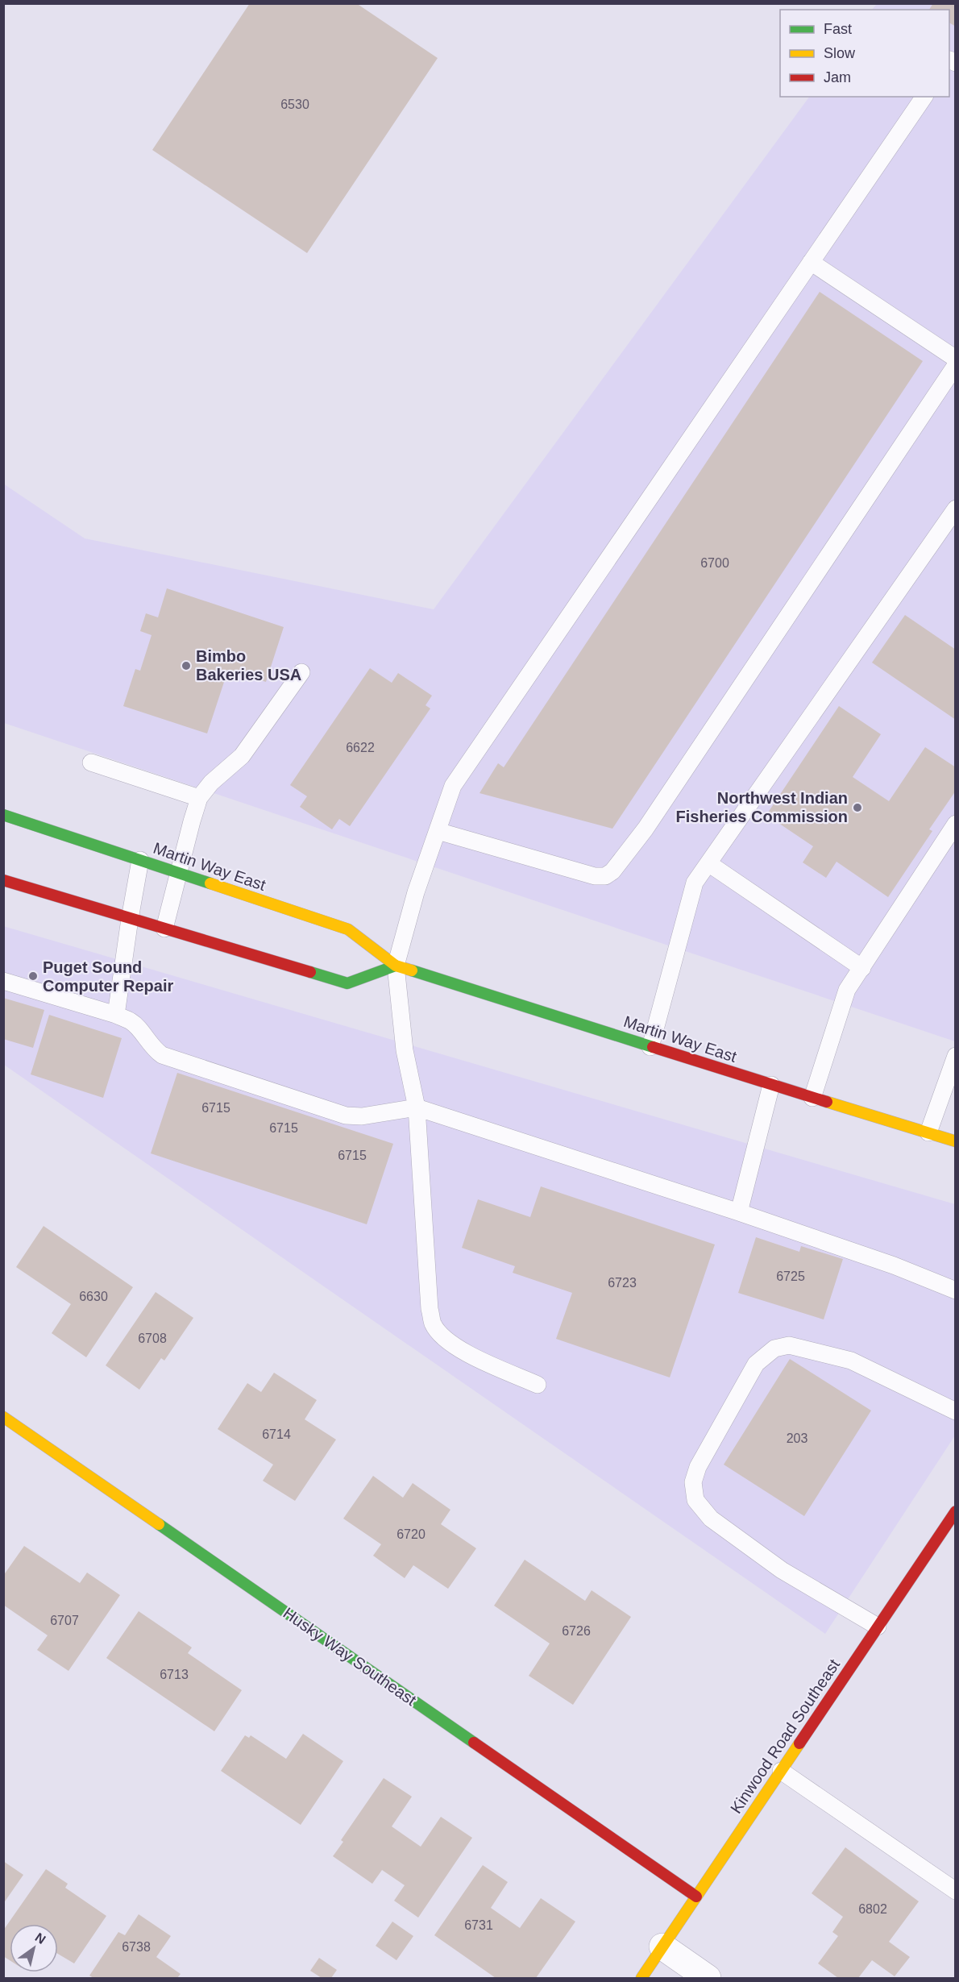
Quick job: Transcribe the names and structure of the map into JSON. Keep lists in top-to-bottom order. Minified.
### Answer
{"streets":{"main road":["Martin Way East","Husky Way Southeast","Kinwood Road Southeast"]},"crossings":[["Husky Way Southeast","Kinwood Road Southeast"]],"places":["Bimbo Bakeries USA","Northwest Indian Fisheries Commission","Puget Sound Computer Repair"],"house_numbers":["6530","6700","6622","6715","6715","6715","6725","6723","6630","6708","6714","203","6720","6707","6726","6713","6802","6731","6738"],"legend":["Fast","Slow","Jam"],"north":"top right"}
